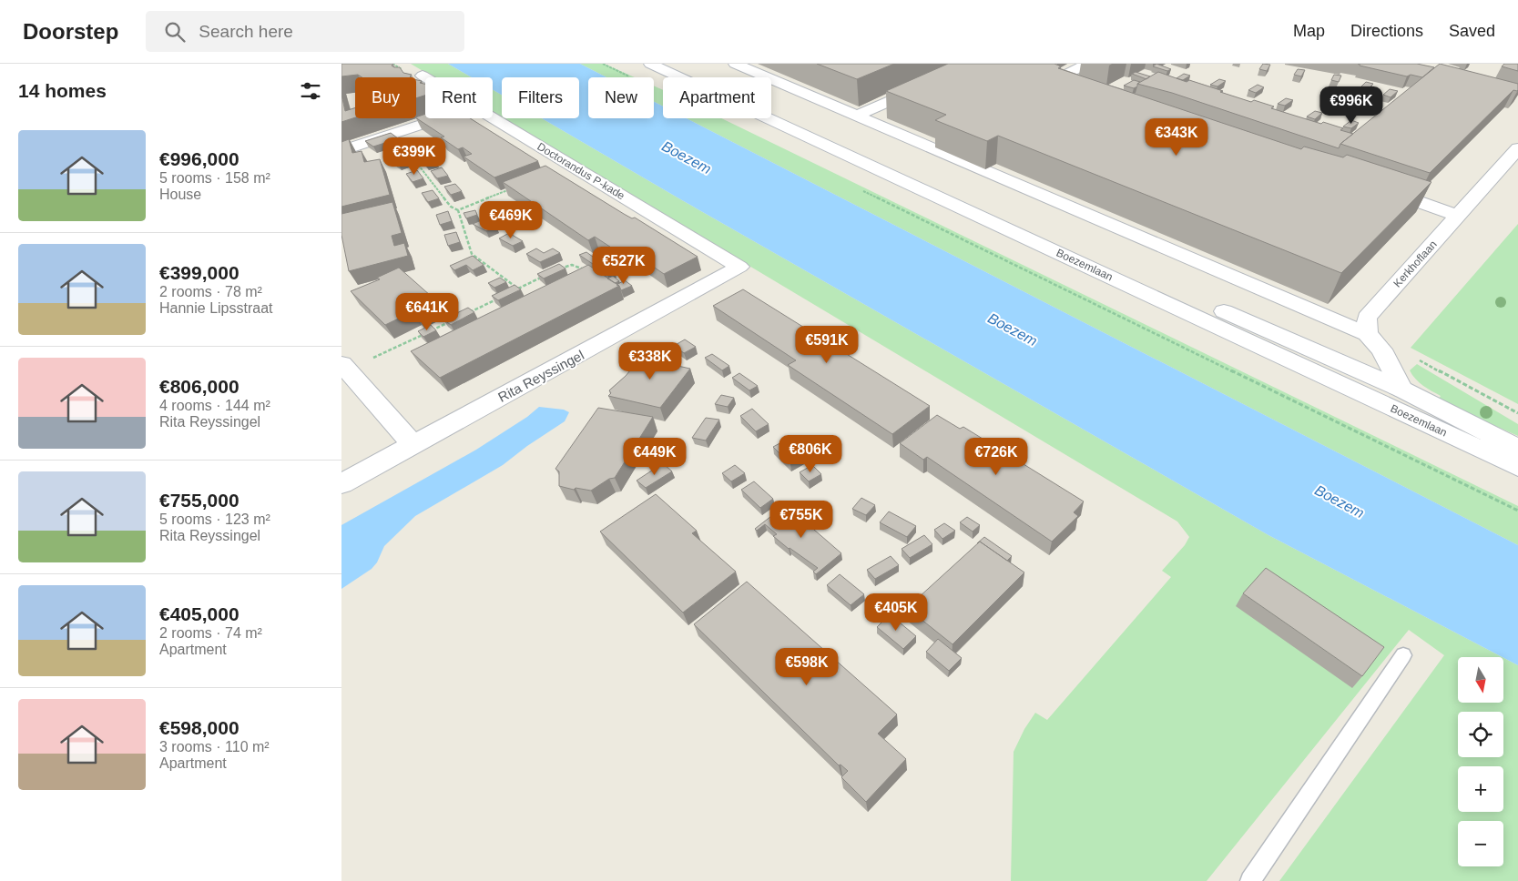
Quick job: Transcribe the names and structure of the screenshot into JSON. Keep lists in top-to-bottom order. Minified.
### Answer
{"streets":{"street":["Doctorandus P-kade","Kerkhoflaan","Boezemlaan","Rita Reyssingel"]},"crossings":[["Doctorandus P-kade","Rita Reyssingel"]],"water":["Boezem"],"north":"bottom","page":{"header":"Doorstep","search":"Search here","nav":["Map","Directions","Saved"],"heading":"14 homes","chip":["Buy","Rent","Filters","New","Apartment"],"price":["€996K","€343K","€399K","€469K","€527K","€641K","€591K","€338K","€806K","€449K","€726K","€755K","€405K","€598K"],"list":[{"name":"€996,000","note":"5 rooms · 158 m² · House"},{"name":"€399,000","note":"2 rooms · 78 m² · Hannie Lipsstraat"},{"name":"€806,000","note":"4 rooms · 144 m² · Rita Reyssingel"},{"name":"€755,000","note":"5 rooms · 123 m² · Rita Reyssingel"},{"name":"€405,000","note":"2 rooms · 74 m² · Apartment"},{"name":"€598,000","note":"3 rooms · 110 m² · Apartment"}],"map_buttons":["+","−"]}}
